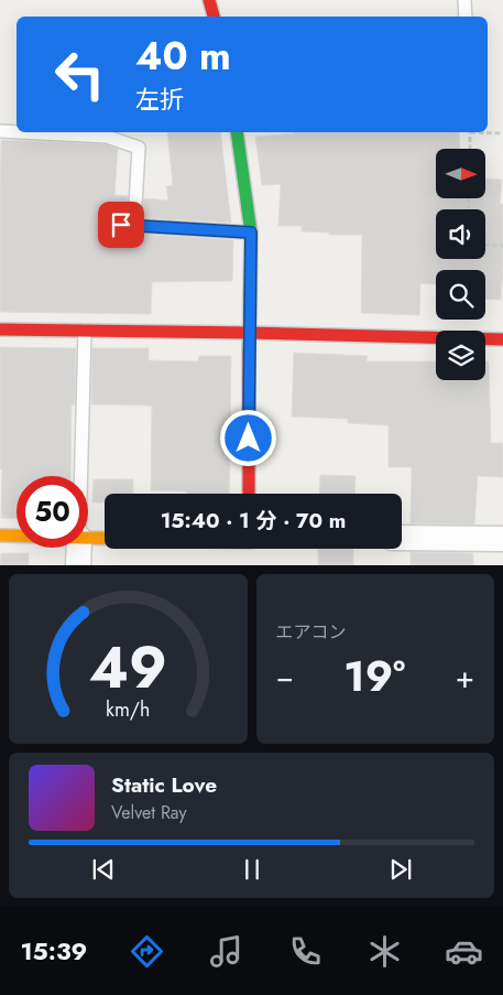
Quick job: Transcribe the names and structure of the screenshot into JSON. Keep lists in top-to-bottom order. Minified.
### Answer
{"north":"right","page":{"turn":["40 m","左折"],"limit":"50","trip":"15:40 · 1 分 · 70 m","tile":"エアコン","heat":["−","19°","+"],"song":["Static Love","Velvet Ray"],"tabs":"15:39","gauge":["49","km/h"]}}
